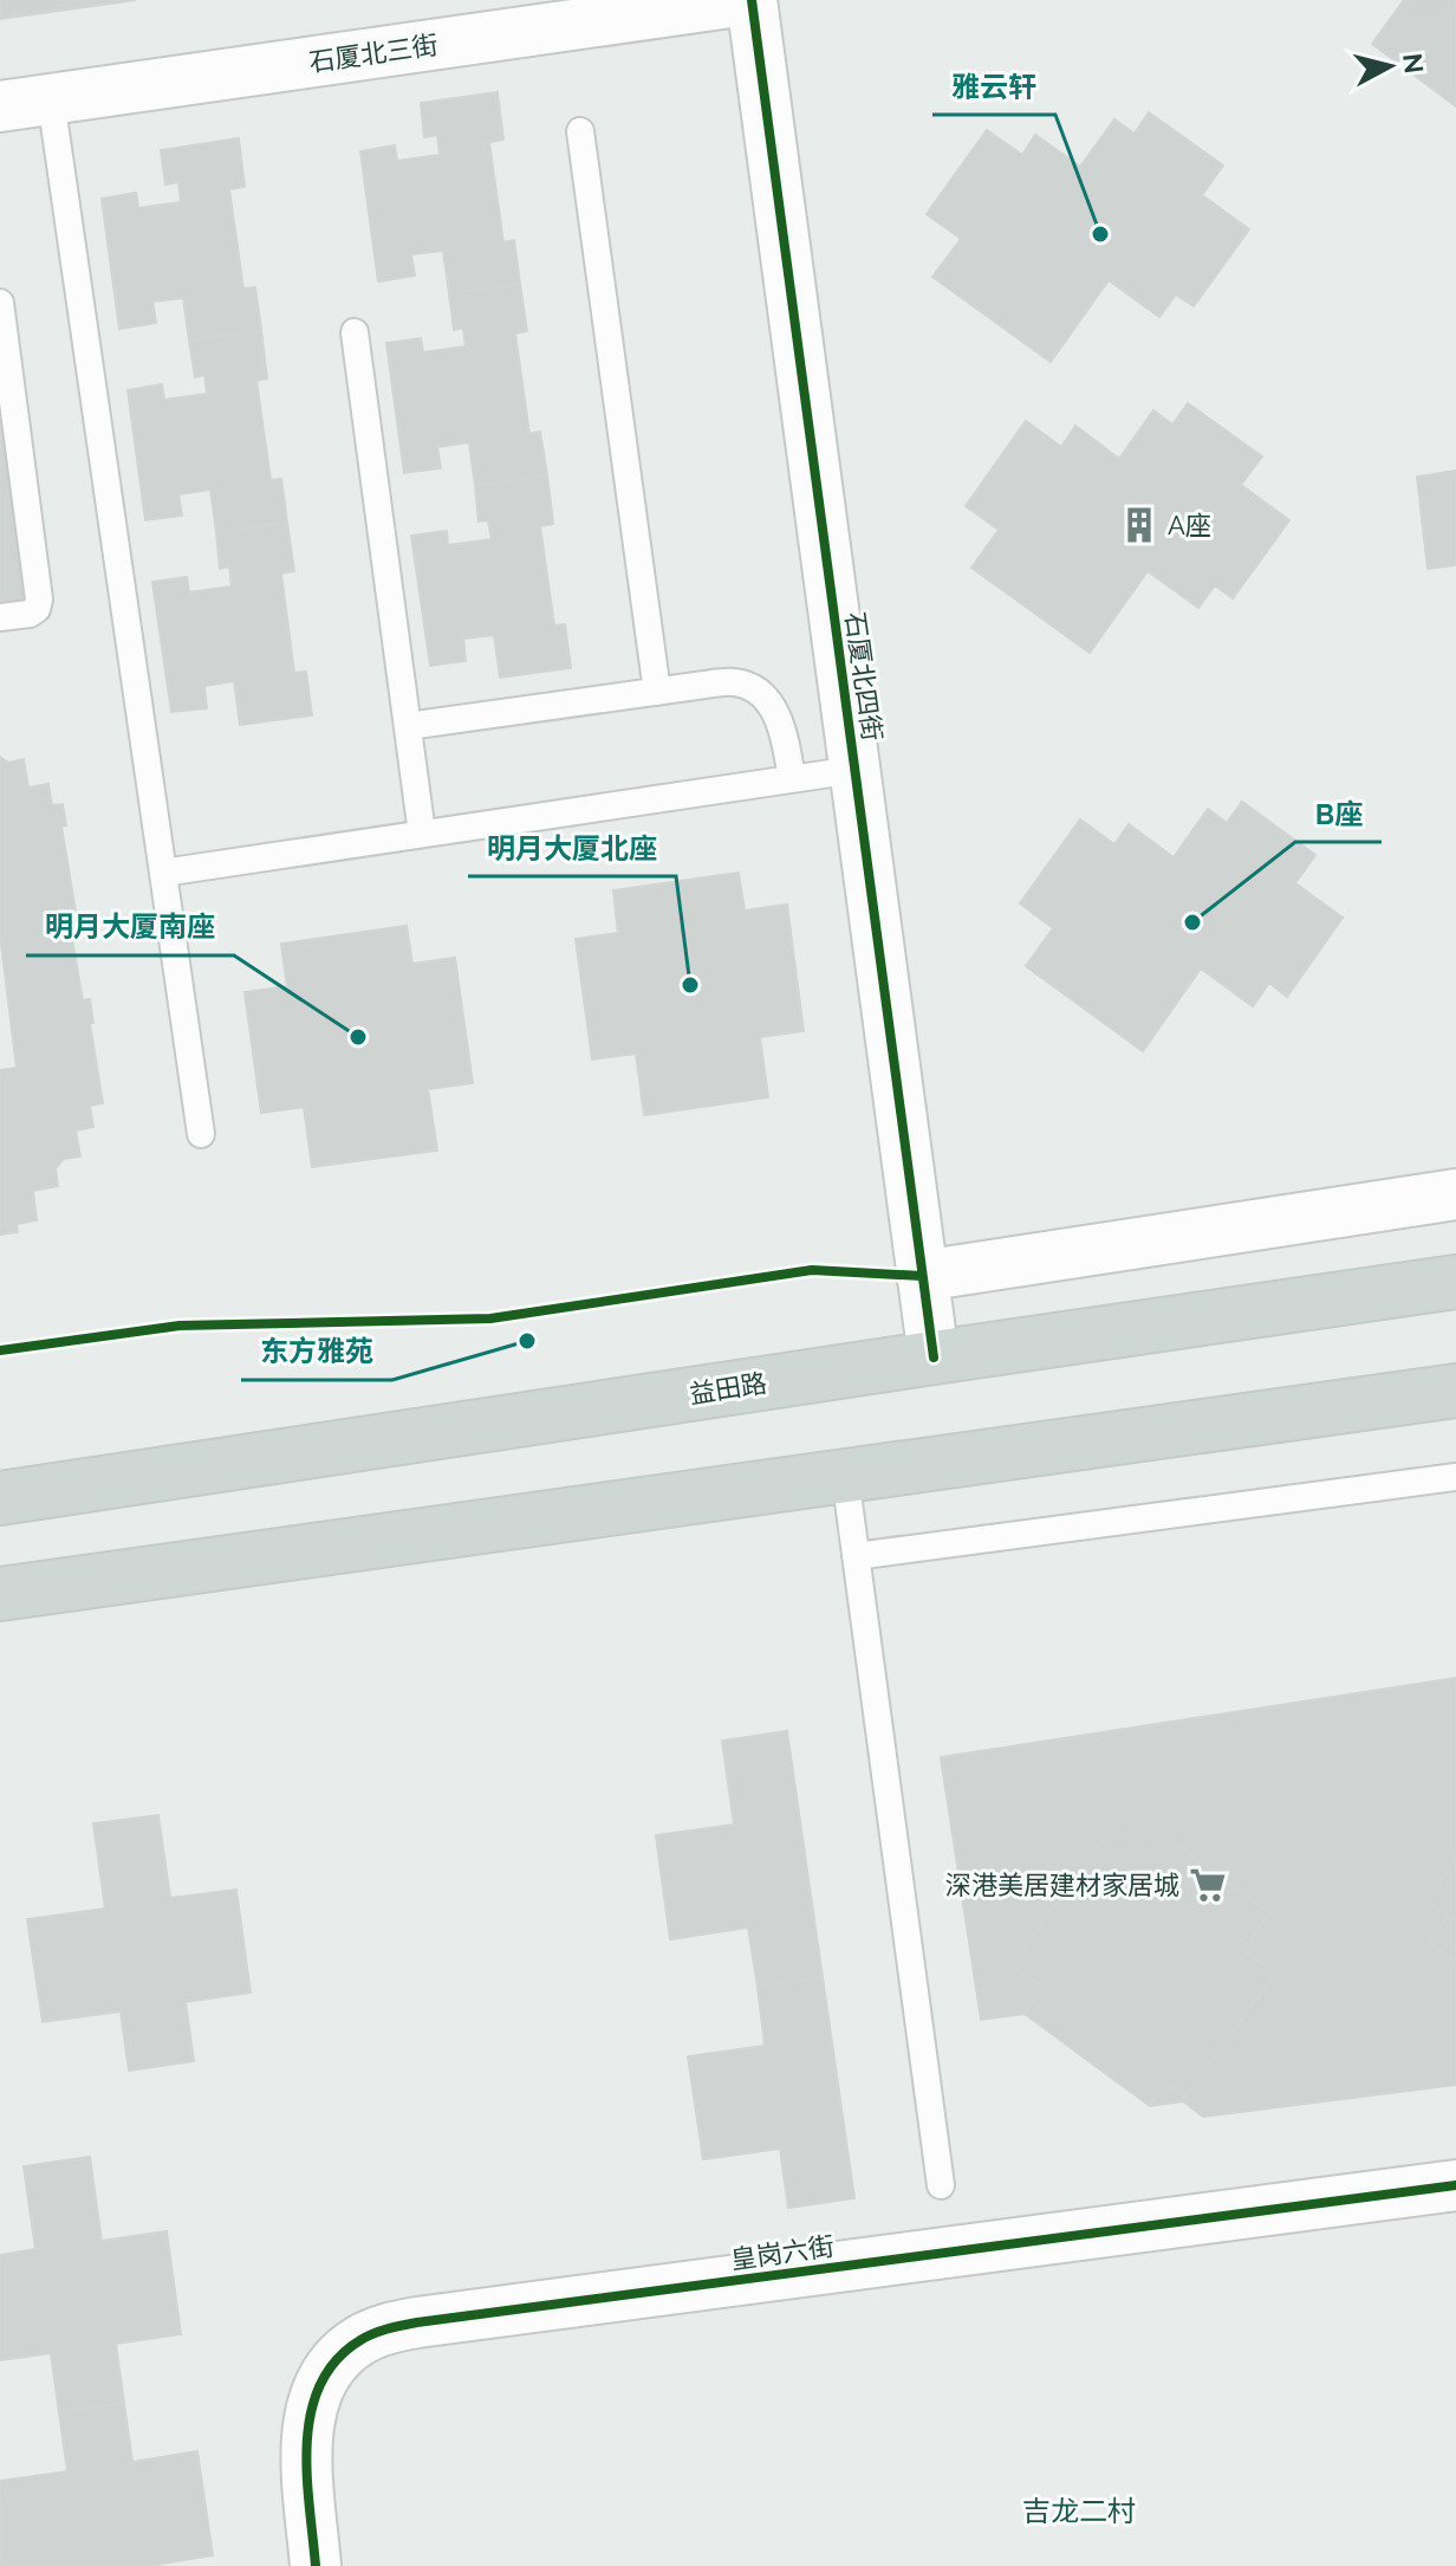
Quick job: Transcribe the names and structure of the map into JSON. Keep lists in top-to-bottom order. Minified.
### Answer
{"streets":{"main road":["益田路"],"street":["石厦北三街","石厦北四街","皇岗六街"]},"crossings":[["石厦北三街","石厦北四街"],["石厦北四街","益田路"]],"districts":["吉龙二村"],"places":{"other":["雅云轩","B座","明月大厦北座","明月大厦南座","东方雅苑"],"building":["A座"],"supermarket":["深港美居建材家居城"]},"north":"right"}
